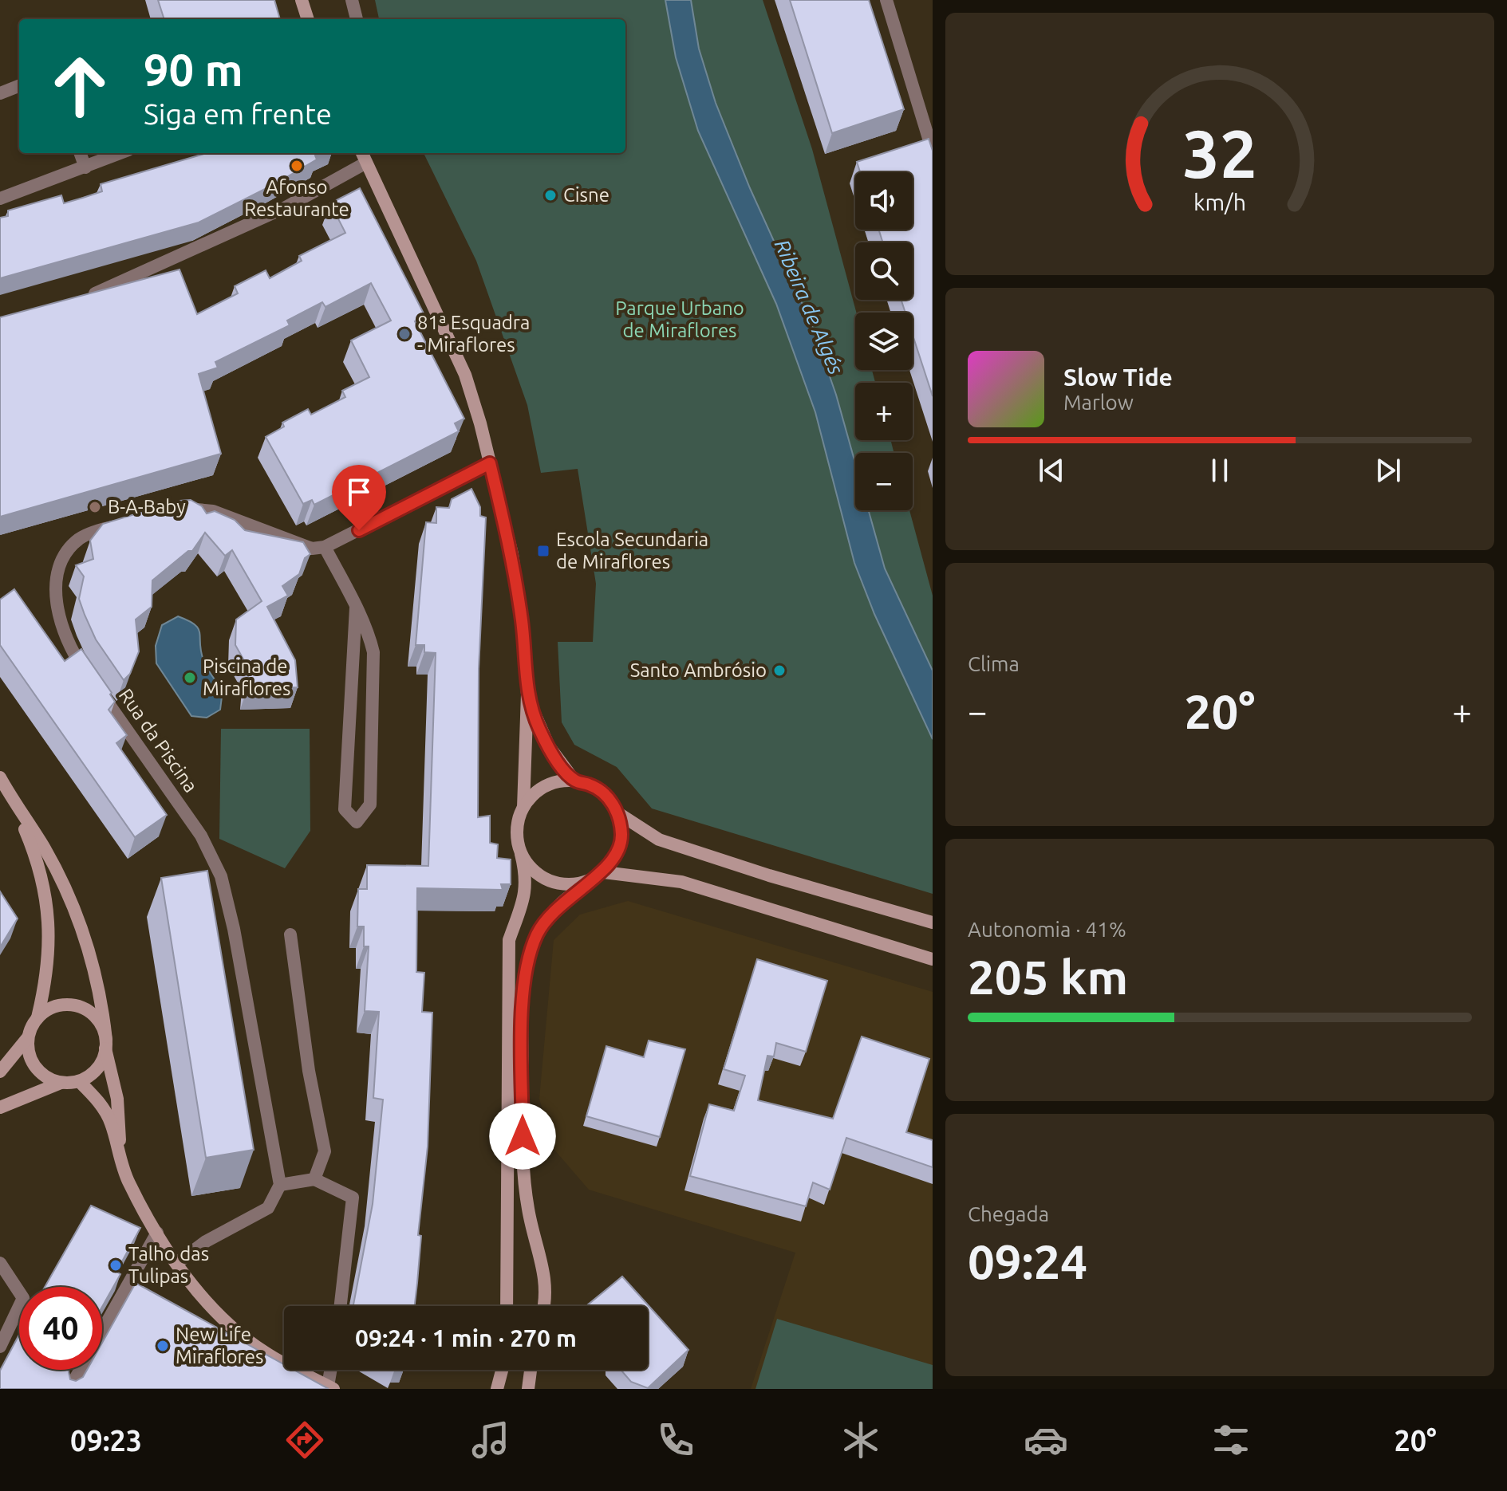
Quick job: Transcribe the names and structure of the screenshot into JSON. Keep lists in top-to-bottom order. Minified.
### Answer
{"streets":{"street":["Rua da Piscina"]},"water":["Ribeira de Algés"],"parks":["Parque Urbano de Miraflores"],"places":{"other":["Afonso Restaurante","Cisne","81ª Esquadra - Miraflores","B-A-Baby","Santo Ambrósio","Piscina de Miraflores","Talho das Tulipas","New Life Miraflores"],"transit":["Escola Secundaria de Miraflores"]},"page":{"turn":["90 m","Siga em frente"],"map_buttons":["+","−"],"song":["Slow Tide","Marlow"],"tile":["Clima",["Autonomia · 41%","205 km"],["Chegada","09:24"]],"heat":["−","20°","+"],"limit":"40","trip":"09:24 · 1 min · 270 m","tabs":["09:23","20°"],"gauge":["32","km/h"]}}
